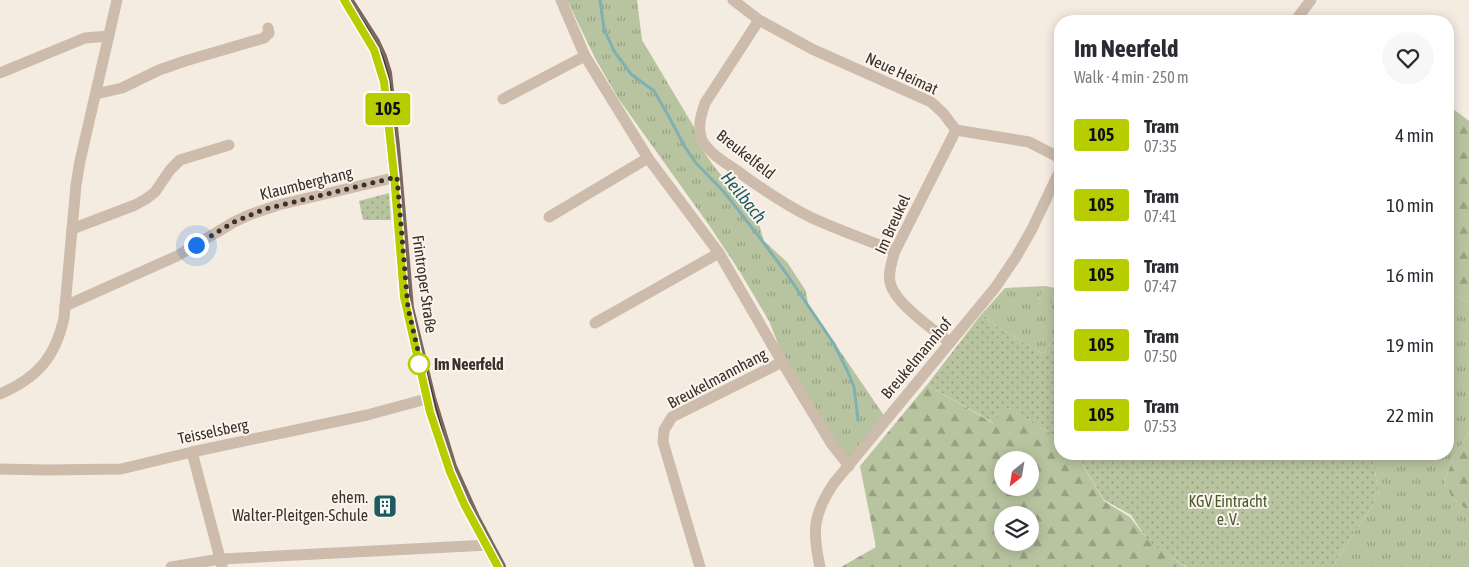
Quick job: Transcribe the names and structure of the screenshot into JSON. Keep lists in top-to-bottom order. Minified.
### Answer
{"streets":{"main road":["Frintroper Straße"],"street":["Neue Heimat","Breukelfeld","Klaumberghang","Im Breukel","Breukelmannhof","Breukelmannhang","Teisselsberg"]},"crossings":[["Neue Heimat","Breukelfeld"],["Neue Heimat","Im Breukel"],["Breukelfeld","Im Breukel"],["Klaumberghang","Frintroper Straße"],["Im Breukel","Breukelmannhof"],["Frintroper Straße","Teisselsberg"]],"water":["Heilbach"],"parks":["KGV Eintracht e. V."],"places":{"other":["Im Neerfeld"],"building":["ehem. Walter-Pleitgen-Schule"]},"lines":["tram line 105"],"north":"bottom left","page":{"on_map":"105","heading":["Im Neerfeld","Walk · 4 min · 250 m"],"list":[{"mark":"105","name":"Tram","note":"07:35","value":"4 min"},{"mark":"105","name":"Tram","note":"07:41","value":"10 min"},{"mark":"105","name":"Tram","note":"07:47","value":"16 min"},{"mark":"105","name":"Tram","note":"07:50","value":"19 min"},{"mark":"105","name":"Tram","note":"07:53","value":"22 min"}]}}
